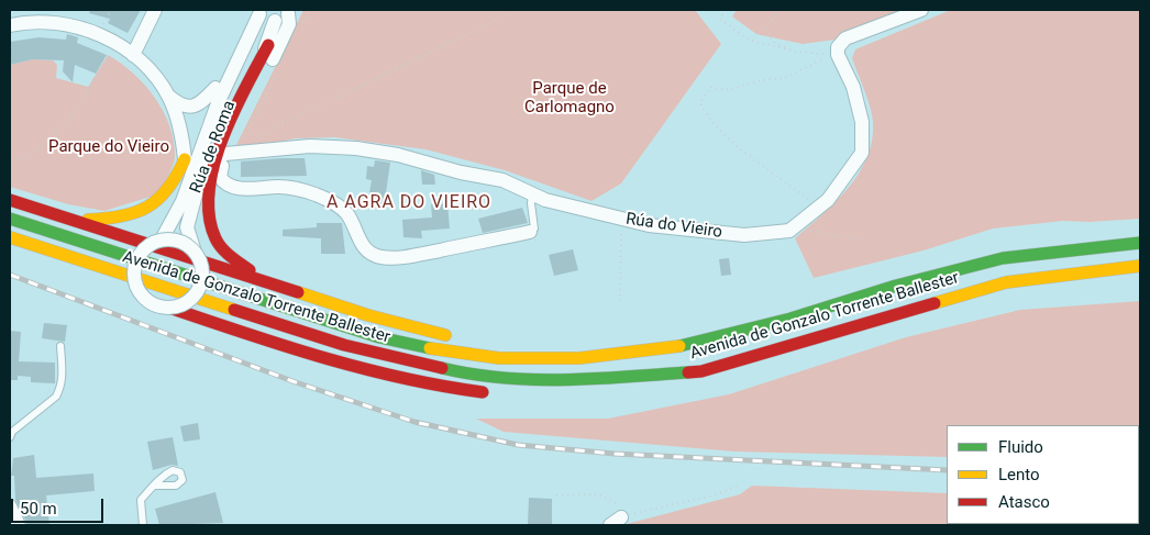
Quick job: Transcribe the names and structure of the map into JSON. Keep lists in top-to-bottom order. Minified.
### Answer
{"streets":{"highway":["Avenida de Gonzalo Torrente Ballester"],"street":["Rúa de Roma","Rúa do Vieiro"]},"crossings":[["Rúa de Roma","Rúa do Vieiro"]],"districts":["A AGRA DO VIEIRO"],"parks":["Parque de Carlomagno","Parque do Vieiro"],"legend":["Fluido","Lento","Atasco"],"scale_bar":"50 m"}
